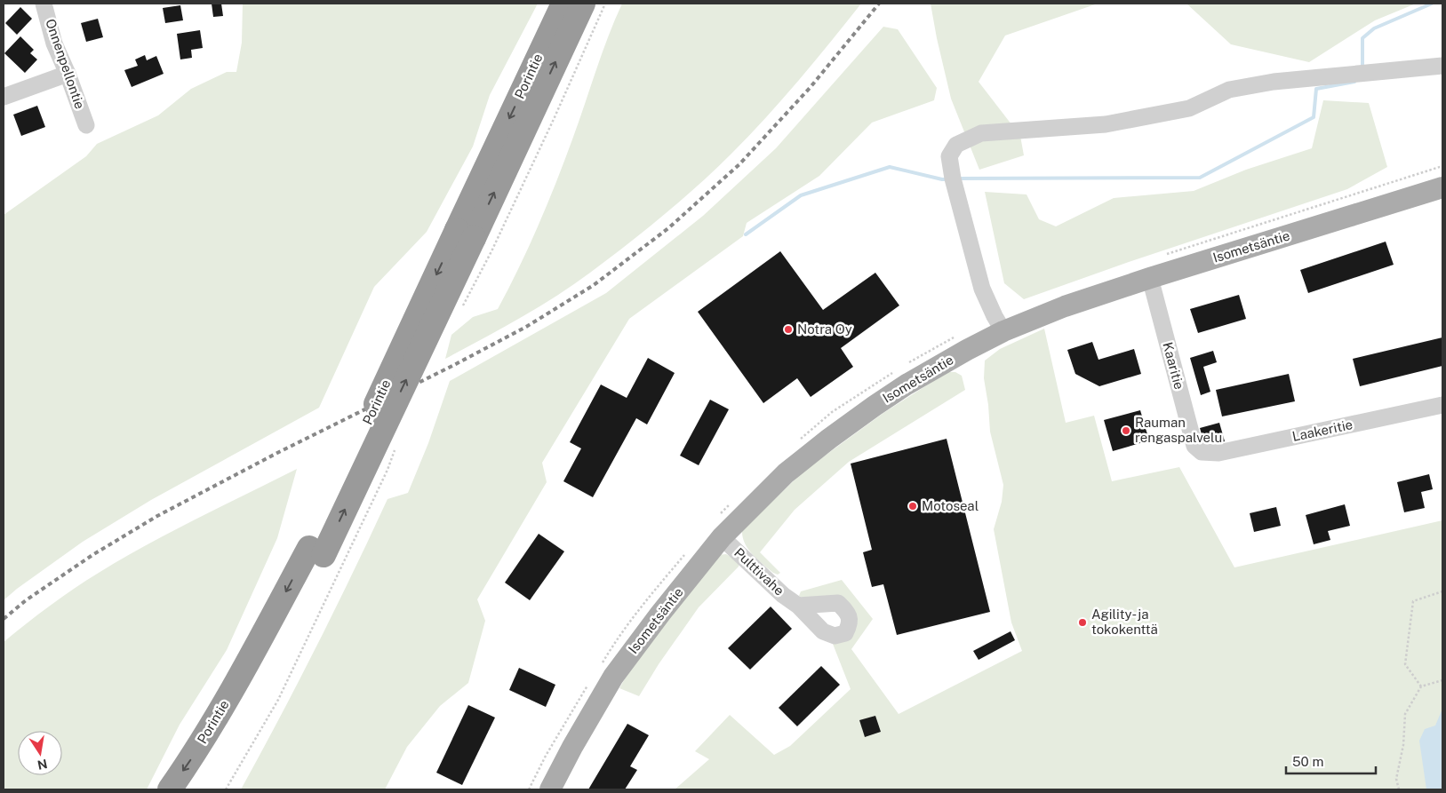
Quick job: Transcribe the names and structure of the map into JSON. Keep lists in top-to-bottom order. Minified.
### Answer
{"streets":{"highway":["Porintie"],"main road":["Isometsäntie"],"street":["Onnenpellontie","Kaaritie","Laakeritie","Pulttivahe"]},"crossings":[["Isometsäntie","Kaaritie"],["Isometsäntie","Pulttivahe"],["Kaaritie","Laakeritie"]],"places":["Notra Oy","Rauman rengaspalvelu","Motoseal","Agility- ja tokokenttä"],"scale_bar":"50 m","north":"bottom"}
